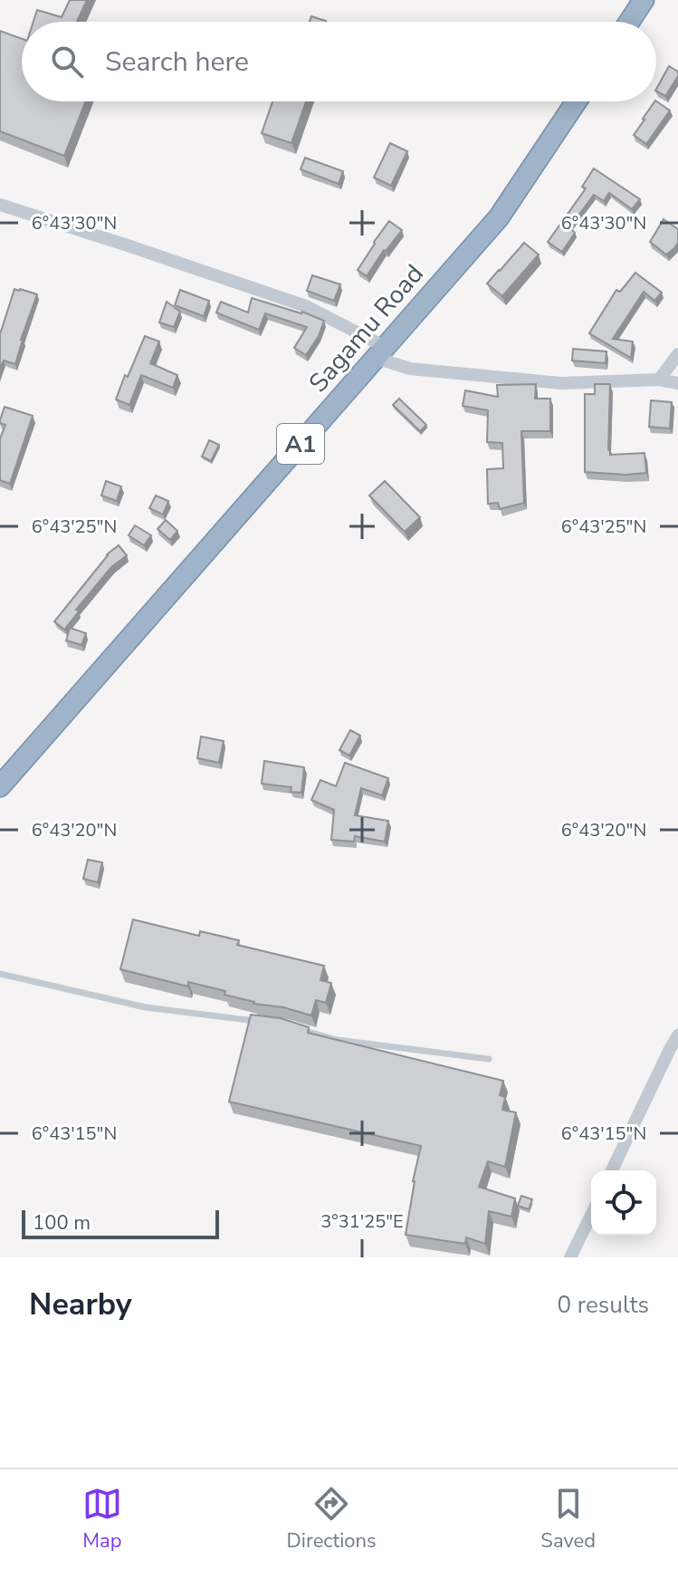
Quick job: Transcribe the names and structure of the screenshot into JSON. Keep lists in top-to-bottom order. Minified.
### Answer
{"streets":{"highway":["Sagamu Road","A1"]},"scale_bar":"100 m","page":{"search":"Search here","scale":"100 m","heading":["Nearby","0 results"],"nav":["Map","Directions","Saved"]},"coordinates":["6°43'30\"N","6°43'25\"N","6°43'20\"N","6°43'15\"N","3°31'25\"E"]}
